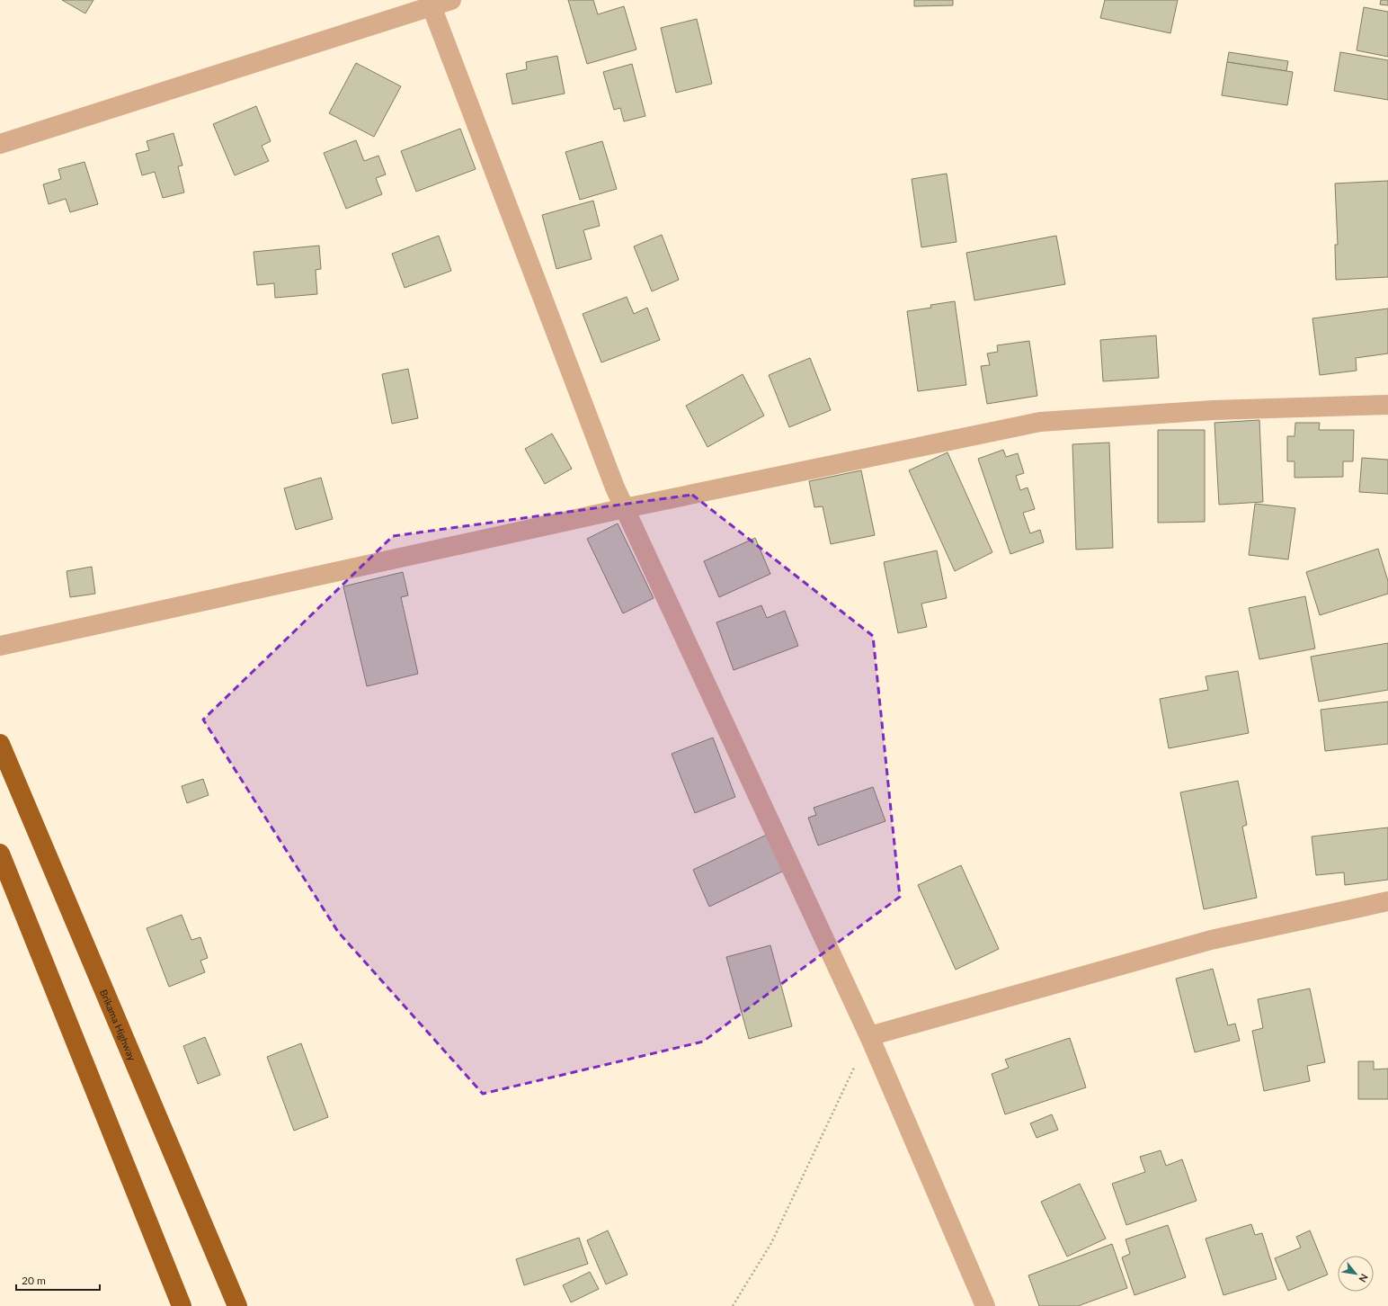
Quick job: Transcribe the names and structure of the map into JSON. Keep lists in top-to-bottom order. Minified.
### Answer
{"streets":{"highway":["Brikama Highway"]},"scale_bar":"20 m","north":"bottom right"}
